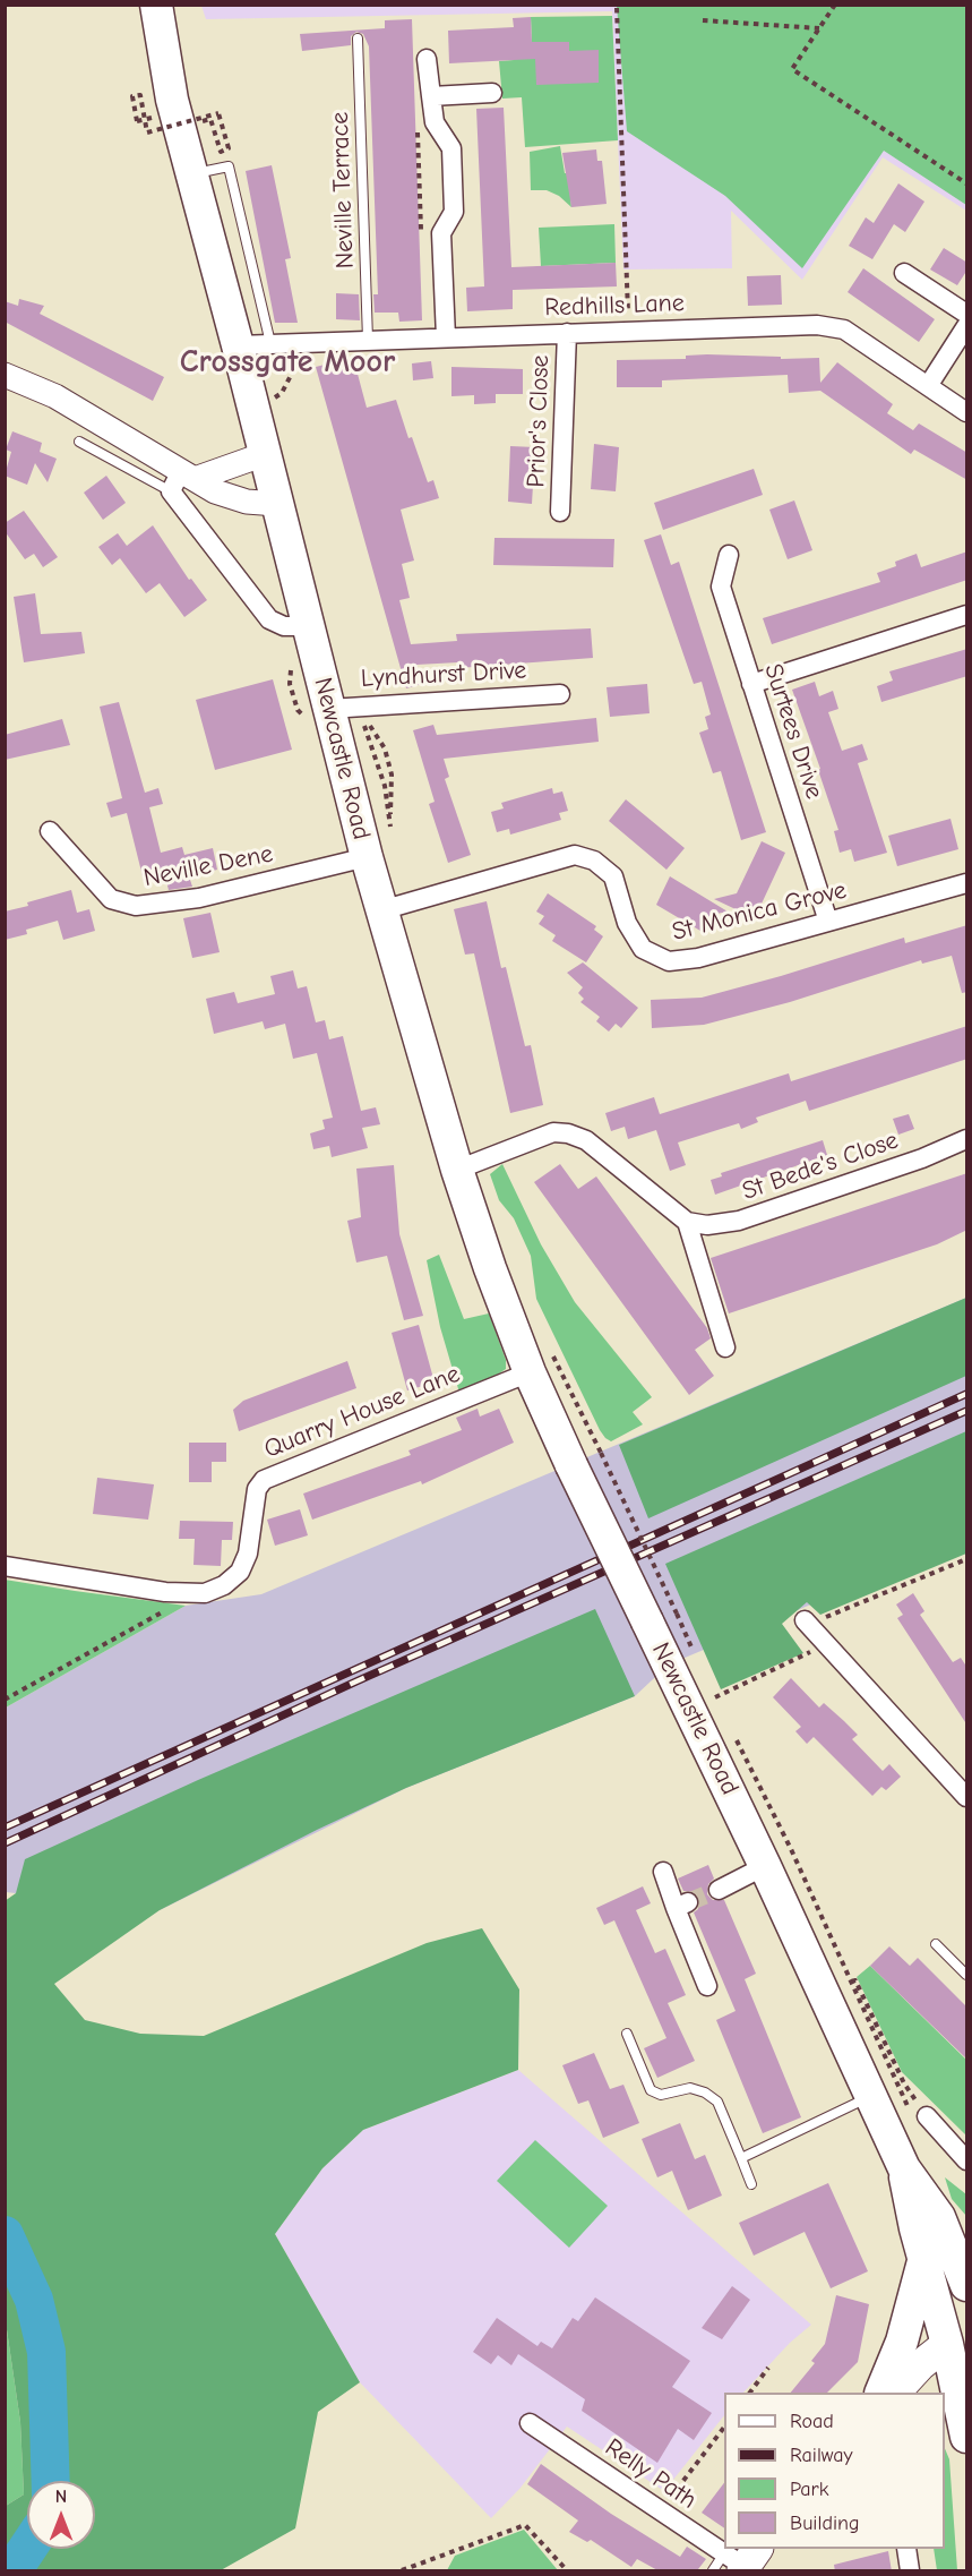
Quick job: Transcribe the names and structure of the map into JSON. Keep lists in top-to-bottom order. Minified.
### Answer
{"streets":{"highway":["Newcastle Road"],"street":["Redhills Lane","Prior's Close","Lyndhurst Drive","Surtees Drive","Neville Dene","St Monica Grove","St Bede's Close","Quarry House Lane","Relly Path"],"lane":["Neville Terrace"]},"crossings":[["Neville Terrace","Redhills Lane"],["Redhills Lane","Prior's Close"],["Redhills Lane","Newcastle Road"],["Lyndhurst Drive","Newcastle Road"],["Surtees Drive","St Monica Grove"],["Newcastle Road","Neville Dene"],["Newcastle Road","St Monica Grove"],["Newcastle Road","Quarry House Lane"]],"districts":["Crossgate Moor"],"legend":["Road","Railway","Park","Building"],"north":"top"}
